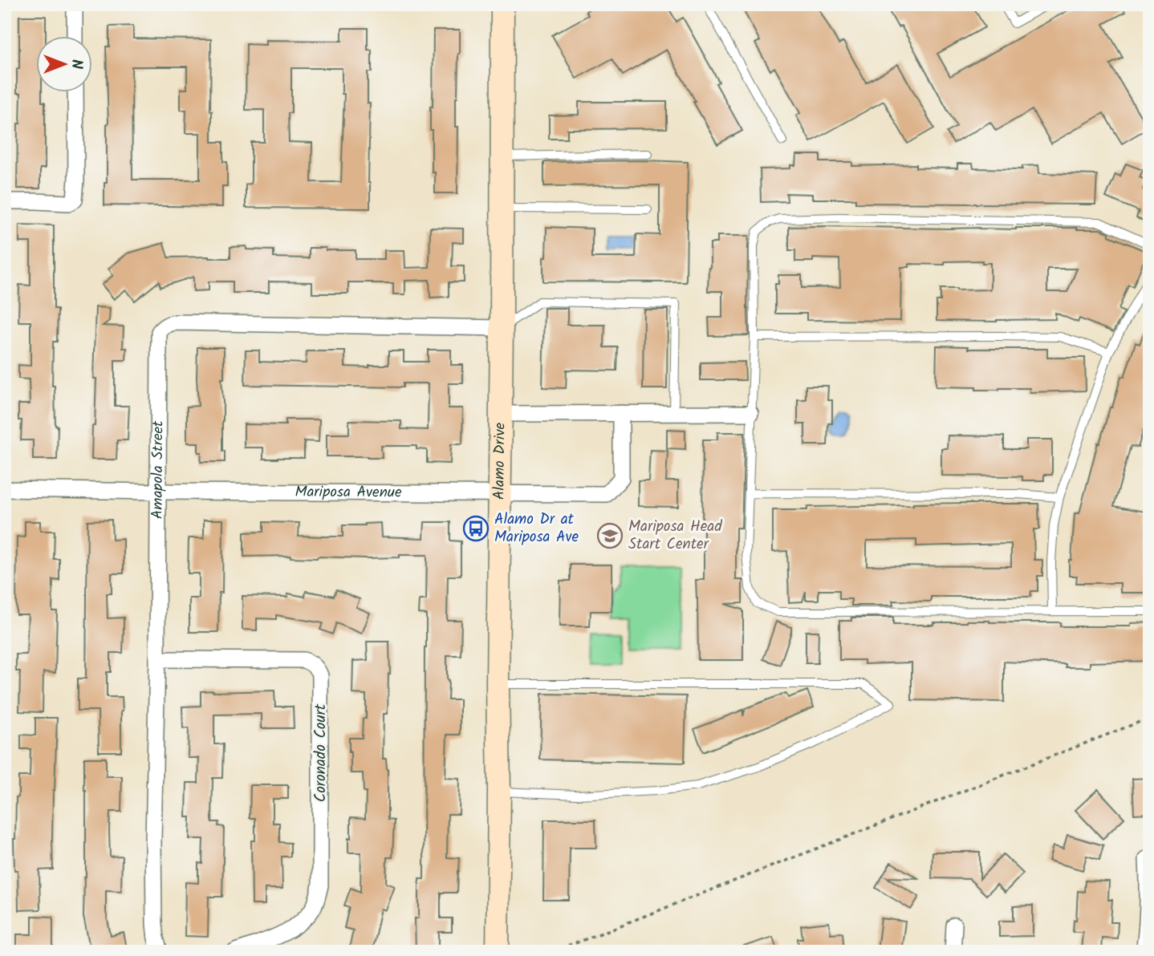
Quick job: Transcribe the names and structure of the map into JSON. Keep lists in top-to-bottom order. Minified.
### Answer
{"streets":{"main road":["Alamo Drive"],"street":["Amapola Street","Mariposa Avenue","Coronado Court"]},"crossings":[["Alamo Drive","Amapola Street"],["Alamo Drive","Mariposa Avenue"],["Amapola Street","Mariposa Avenue"],["Amapola Street","Coronado Court"]],"places":{"bus stop":["Alamo Dr at Mariposa Ave"],"school or university":["Mariposa Head Start Center"]},"north":"right"}
